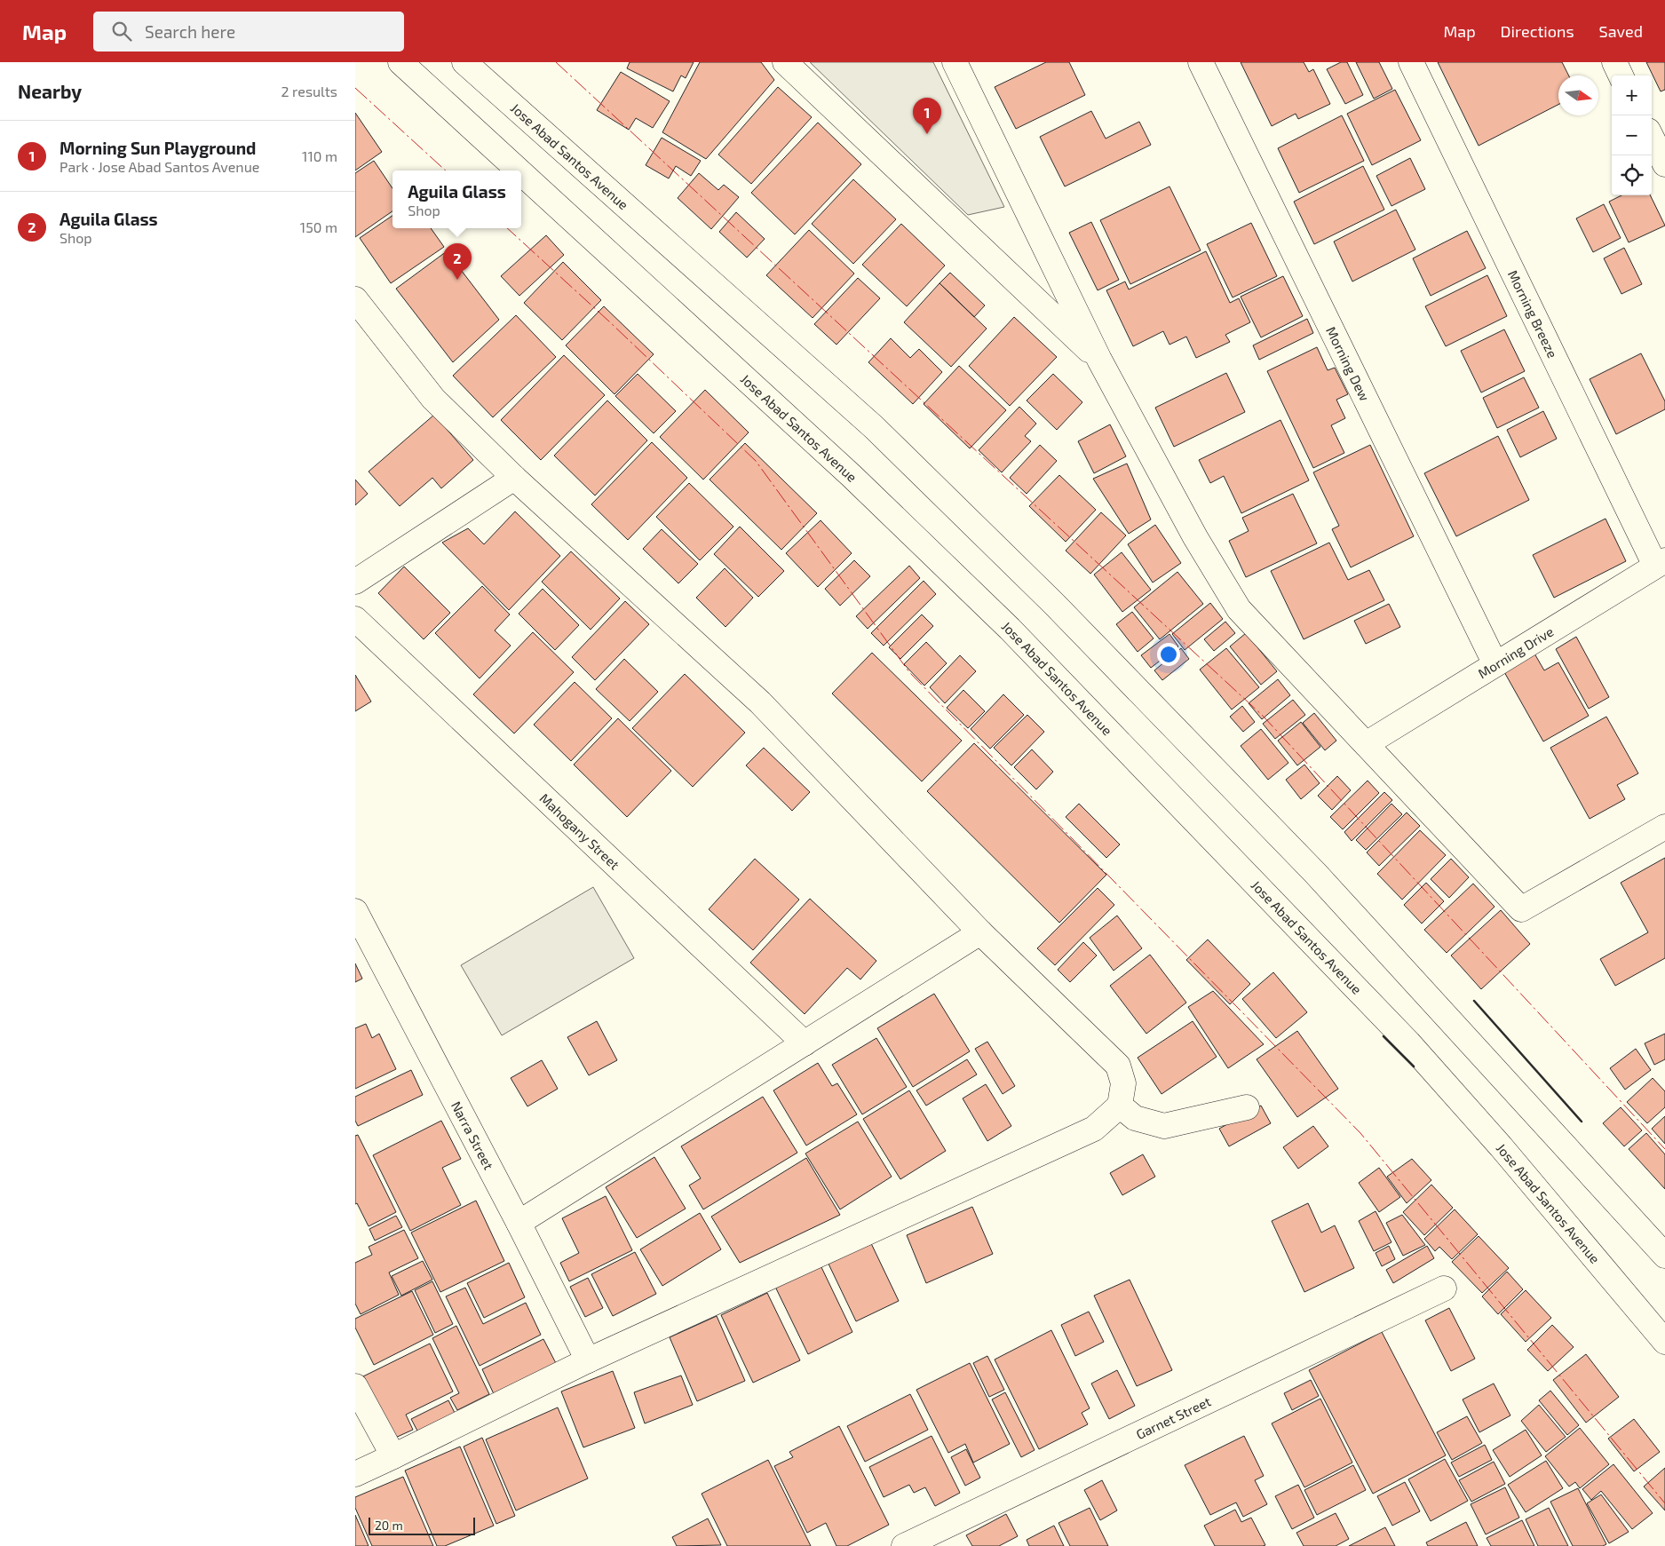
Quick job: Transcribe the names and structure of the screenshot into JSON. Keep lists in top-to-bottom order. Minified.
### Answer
{"streets":{"main road":["Jose Abad Santos Avenue","Morning Breeze","Morning Dew","Morning Drive","Mahogany Street","Narra Street","Garnet Street"]},"crossings":[["Morning Breeze","Morning Drive"],["Morning Dew","Morning Drive"]],"scale_bar":"20 m","north":"right","page":{"header":"Map","search":"Search here","nav":["Map","Directions","Saved"],"heading":["Nearby","2 results"],"map_buttons":["+","−"],"pins":["1","2"],"list":[{"mark":"1","name":"Morning Sun Playground","note":"Park · Jose Abad Santos Avenue","value":"110 m"},{"mark":"2","name":"Aguila Glass","note":"Shop","value":"150 m"}],"popup":["Aguila Glass","Shop"],"scale":"20 m"}}
